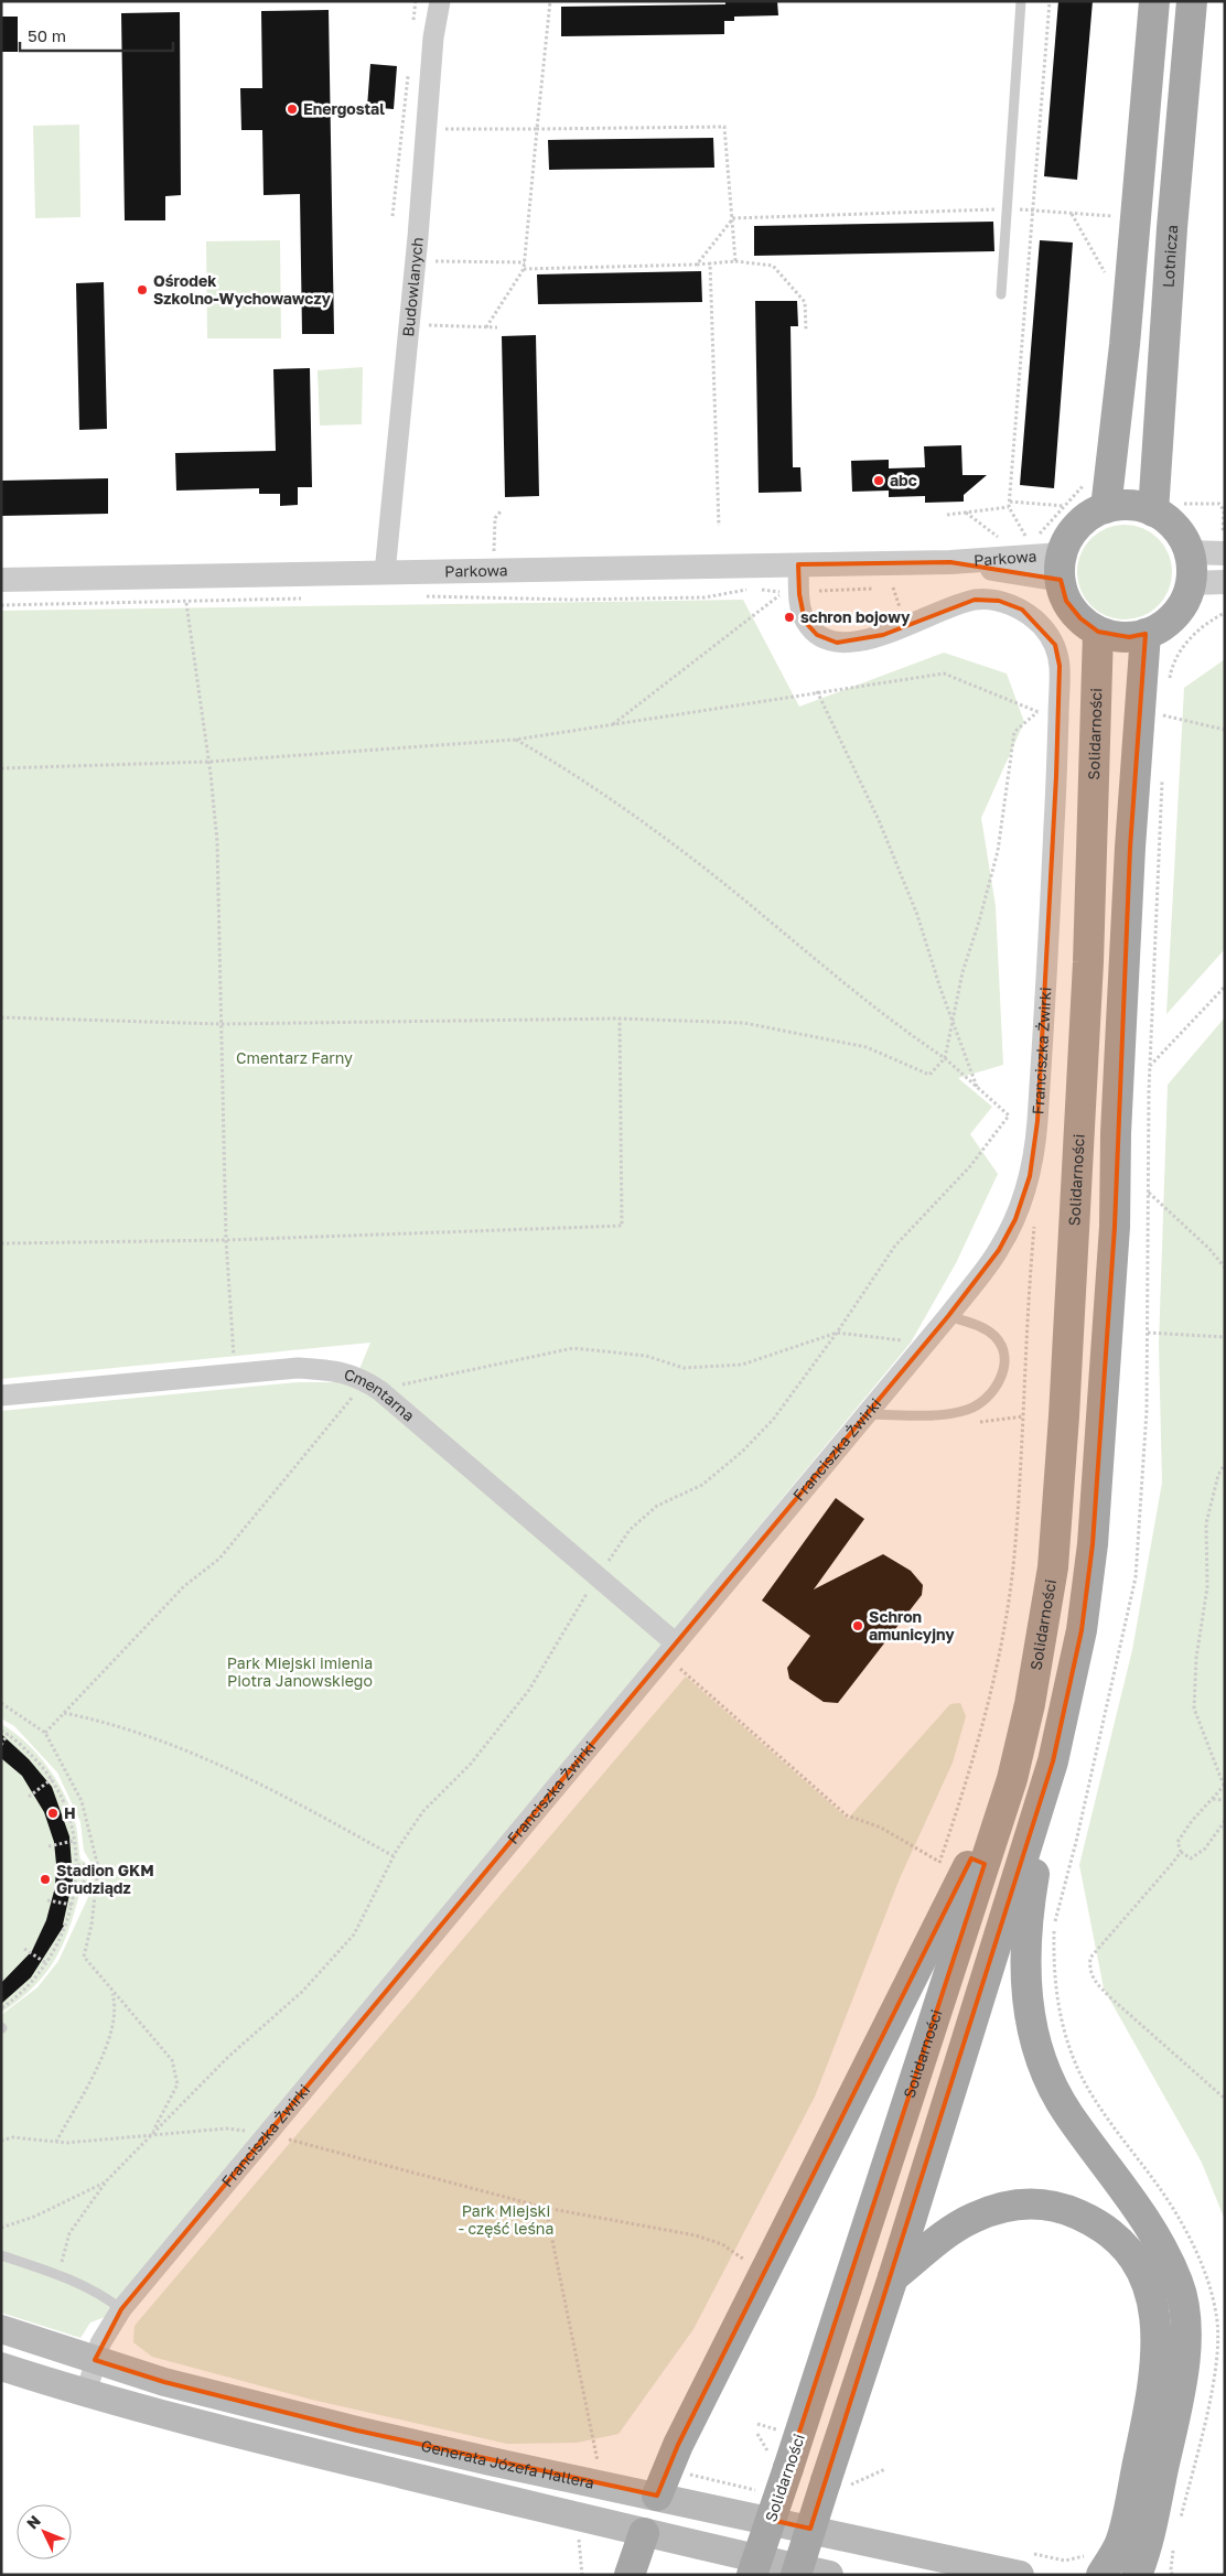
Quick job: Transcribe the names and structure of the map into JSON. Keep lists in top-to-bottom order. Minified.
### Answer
{"streets":{"main road":["Lotnicza","Solidarności","Generała Józefa Hallera"],"street":["Budowlanych","Parkowa","Franciszka Żwirki","Cmentarna"]},"crossings":[["Lotnicza","Parkowa"],["Lotnicza","Solidarności"],["Budowlanych","Parkowa"],["Parkowa","Solidarności"],["Parkowa","Franciszka Żwirki"],["Franciszka Żwirki","Cmentarna"],["Franciszka Żwirki","Generała Józefa Hallera"]],"parks":["Cmentarz Farny","Park Miejski imienia Piotra Janowskiego","Park Miejski - część leśna"],"places":["Energostal","Ośrodek Szkolno-Wychowawczy","abc","schron bojowy","Schron amunicyjny","H","Stadion GKM Grudziądz"],"scale_bar":"50 m","north":"top left"}
